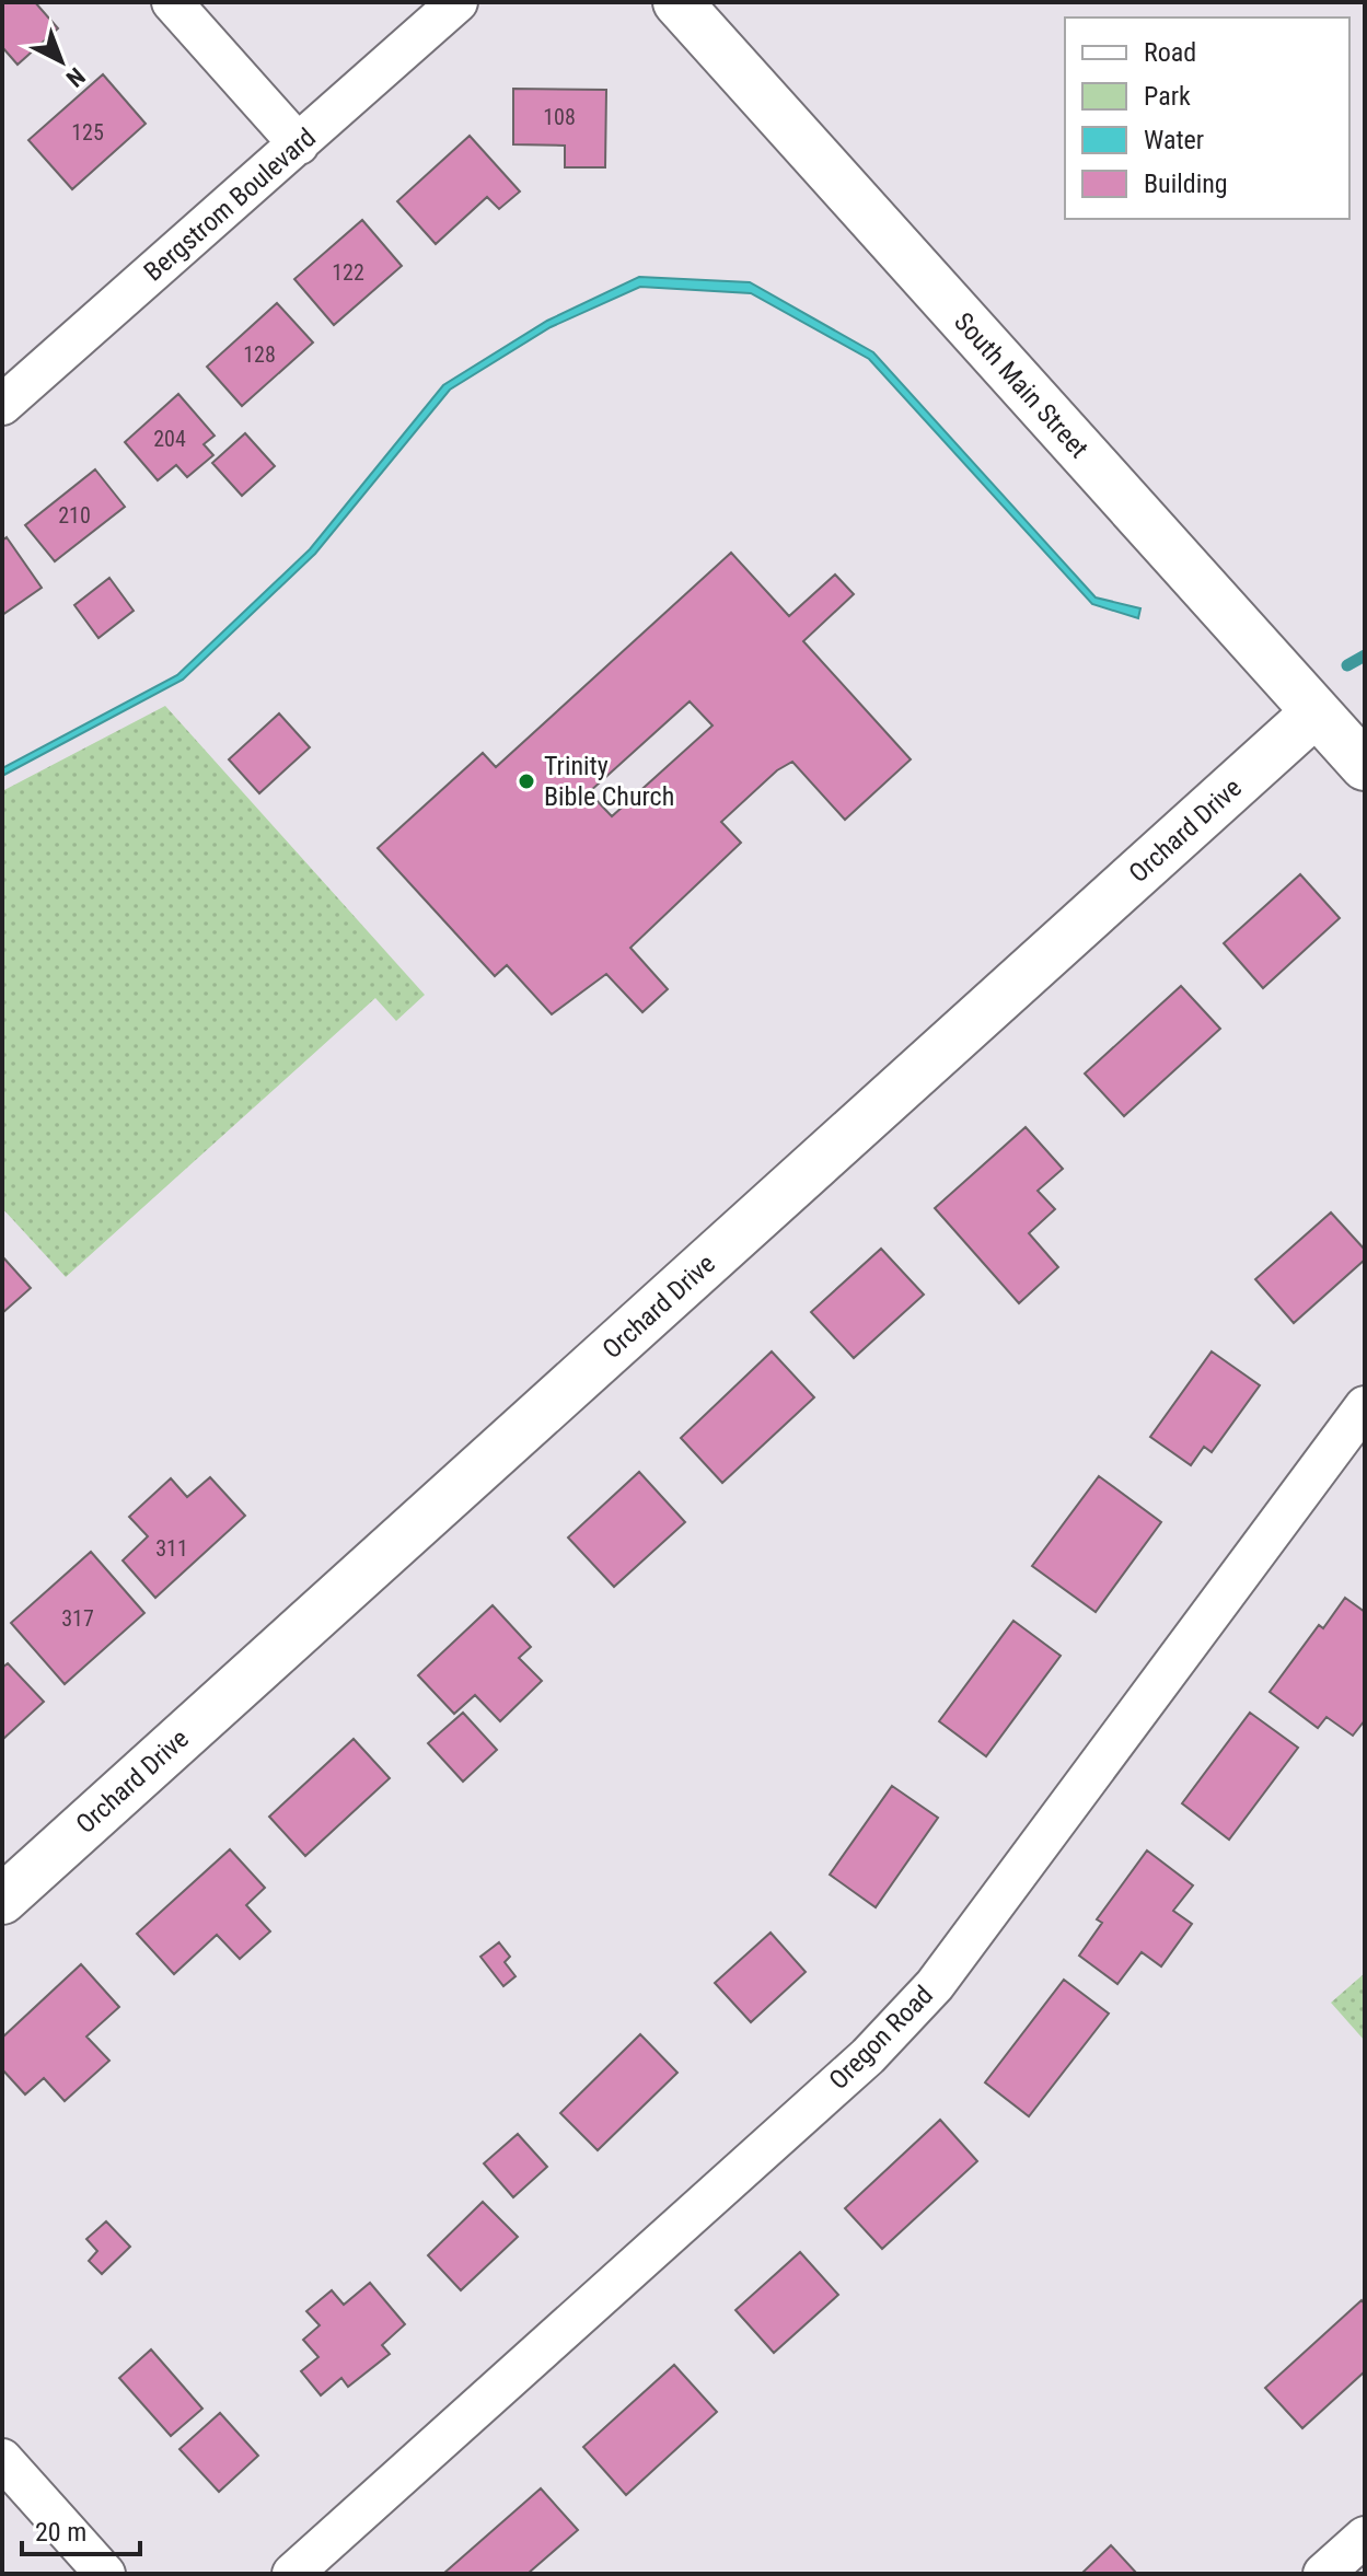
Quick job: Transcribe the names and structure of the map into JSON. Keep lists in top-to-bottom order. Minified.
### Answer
{"streets":{"street":["Bergstrom Boulevard","South Main Street","Orchard Drive","Oregon Road"]},"crossings":[["South Main Street","Orchard Drive"]],"places":["Trinity Bible Church"],"house_numbers":["108","125","122","128","204","210","311","317"],"legend":["Road","Park","Water","Building"],"scale_bar":"20 m","north":"bottom right"}
